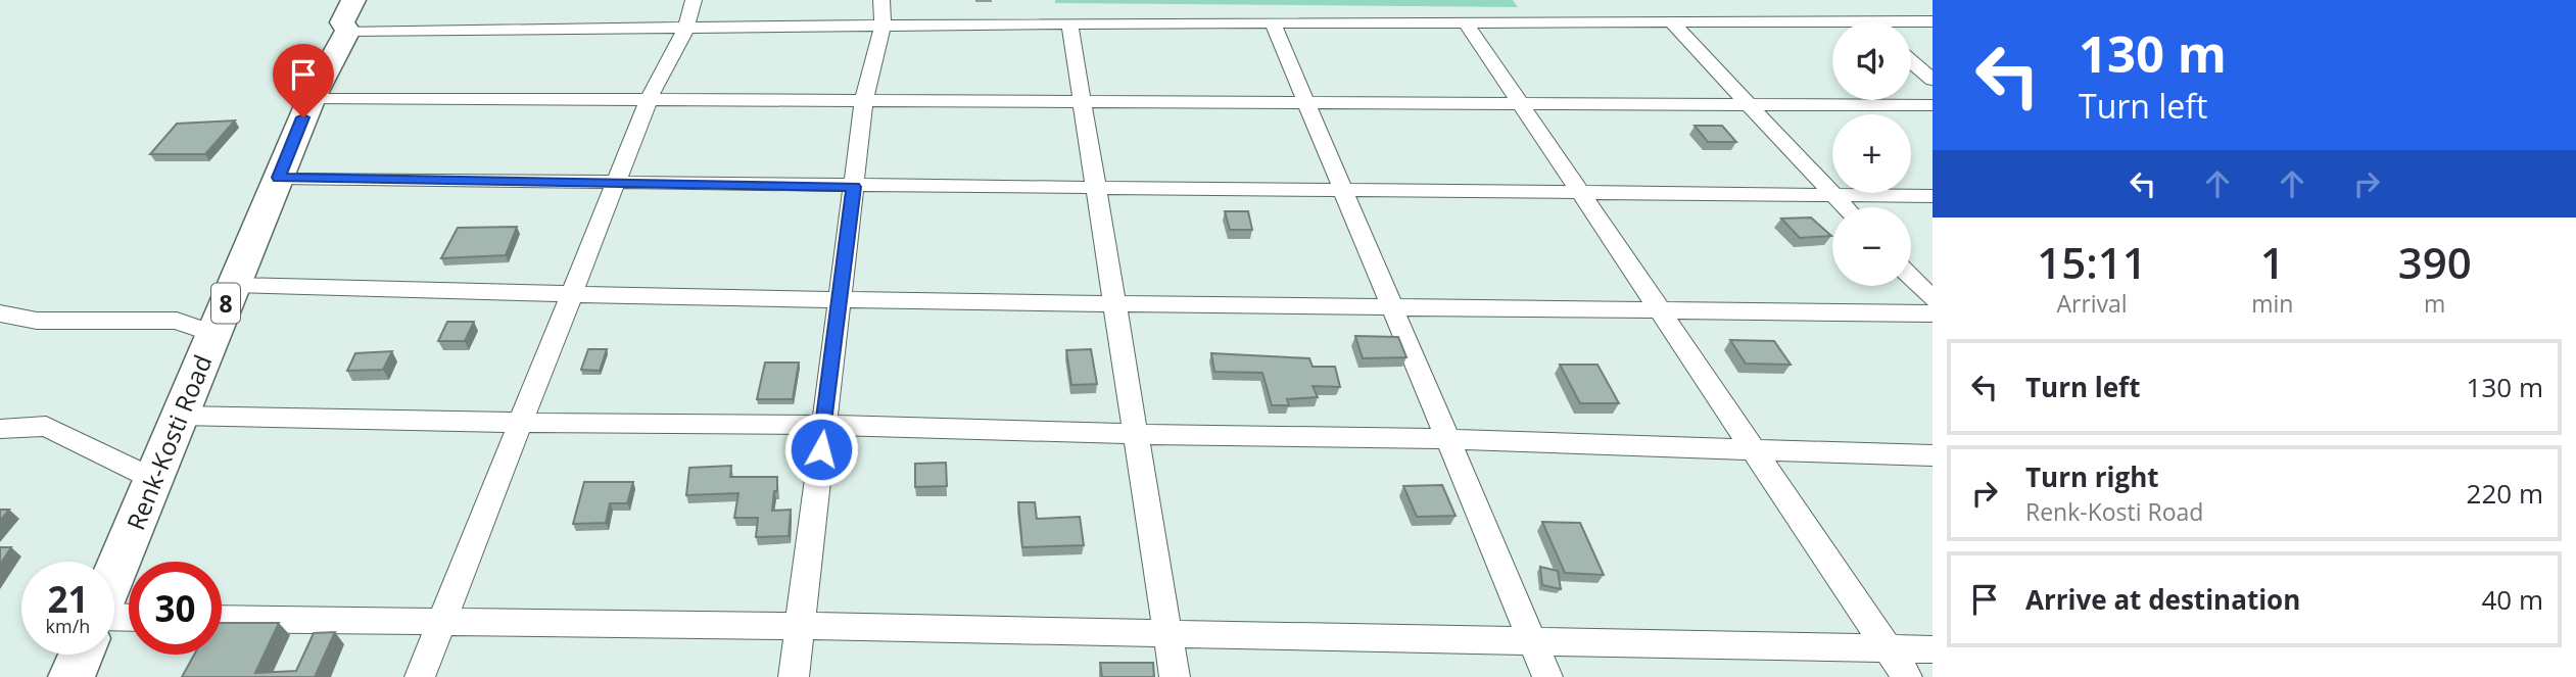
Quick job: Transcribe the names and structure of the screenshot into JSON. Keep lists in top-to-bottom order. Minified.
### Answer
{"streets":{"main road":["8","Renk-Kosti Road"]},"page":{"turn":["130 m","Turn left"],"map_buttons":["+","−"],"eta":["15:11","Arrival","1","min","390","m"],"list":[{"name":"Turn left","value":"130 m"},{"name":"Turn right","note":"Renk-Kosti Road","value":"220 m"},{"name":"Arrive at destination","value":"40 m"}],"speed":"21 km/h","limit":"30"}}
